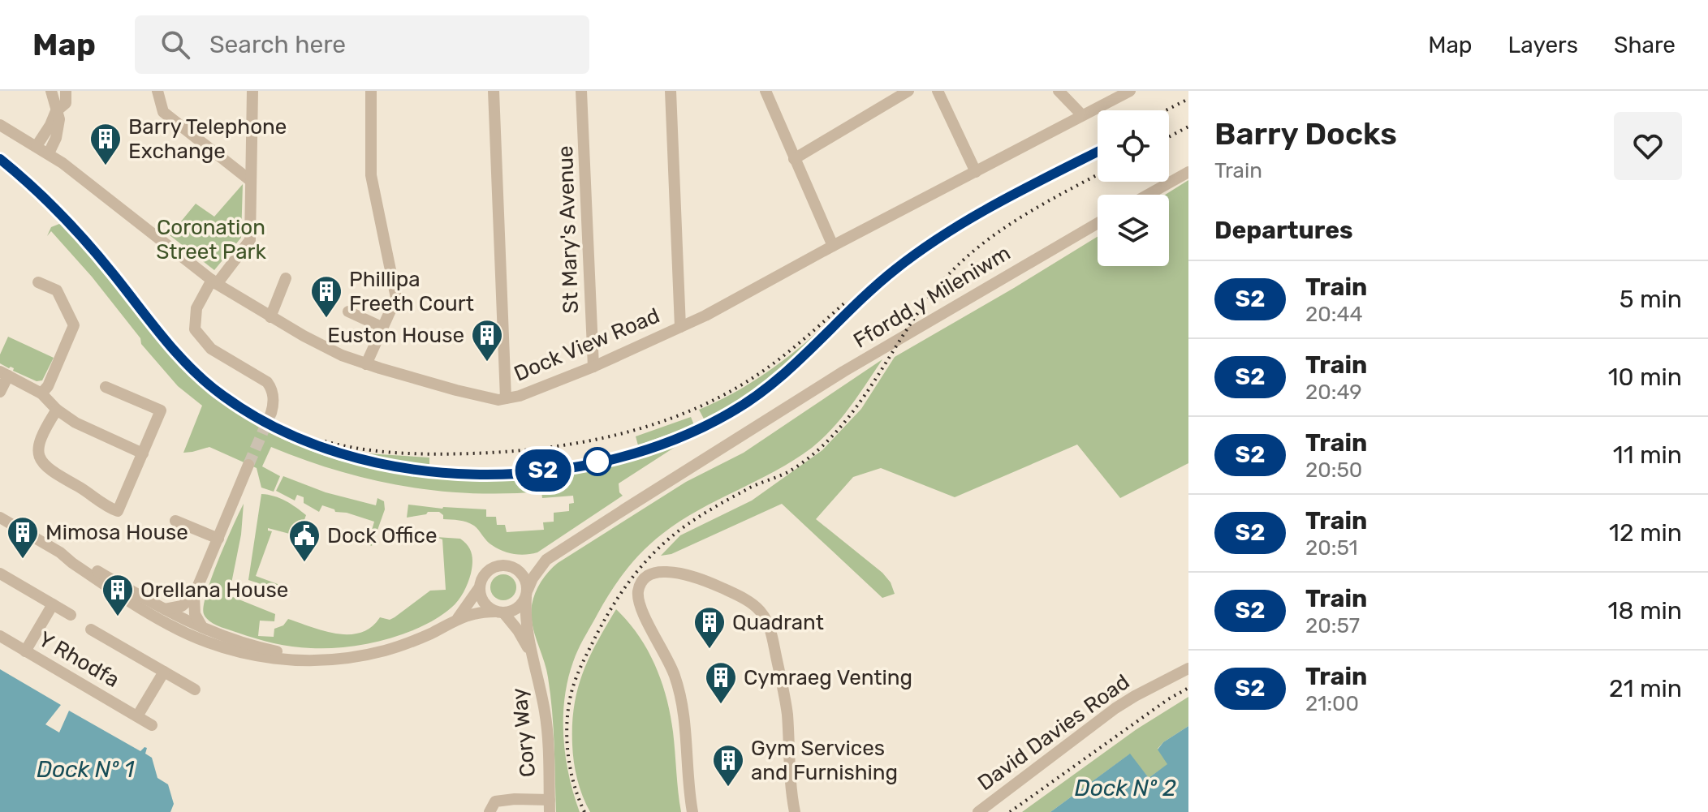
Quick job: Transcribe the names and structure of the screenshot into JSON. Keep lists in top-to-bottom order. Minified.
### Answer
{"streets":{"street":["St Mary's Avenue","Ffordd y Mileniwm","Dock View Road","Y Rhodfa","Cory Way","David Davies Road"]},"crossings":[["St Mary's Avenue","Dock View Road"],["Ffordd y Mileniwm","Cory Way"]],"water":["Dock Nº 1","Dock Nº 2"],"parks":["Coronation Street Park"],"places":{"building":["Barry Telephone Exchange","Phillipa Freeth Court","Euston House","Mimosa House","Orellana House","Quadrant","Cymraeg Venting","Gym Services and Furnishing"],"public building":["Dock Office"]},"page":{"header":"Map","search":"Search here","nav":["Map","Layers","Share"],"on_map":"S2","heading":[["Barry Docks","Train"],"Departures"],"list":[{"mark":"S2","name":"Train","note":"20:44","value":"5 min"},{"mark":"S2","name":"Train","note":"20:49","value":"10 min"},{"mark":"S2","name":"Train","note":"20:50","value":"11 min"},{"mark":"S2","name":"Train","note":"20:51","value":"12 min"},{"mark":"S2","name":"Train","note":"20:57","value":"18 min"},{"mark":"S2","name":"Train","note":"21:00","value":"21 min"}]}}
